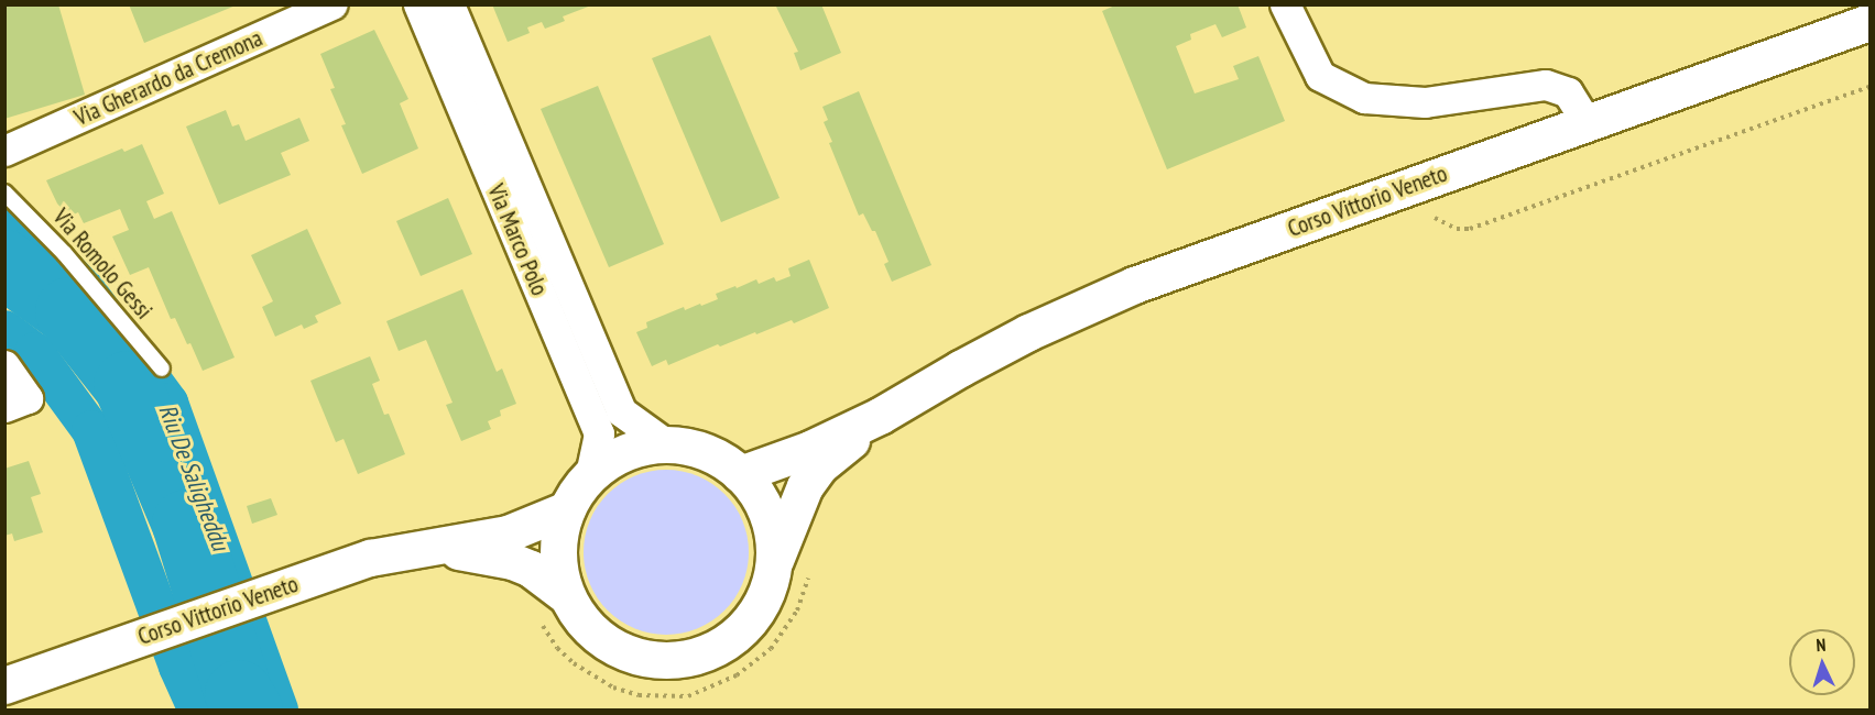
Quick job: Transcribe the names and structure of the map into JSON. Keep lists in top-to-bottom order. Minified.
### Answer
{"streets":{"main road":["Corso Vittorio Veneto"],"street":["Via Gherardo da Cremona","Via Marco Polo"],"lane":["Via Romolo Gessi"]},"crossings":[["Corso Vittorio Veneto","Via Marco Polo"]],"water":["Riu De Saligheddu"],"north":"top"}
